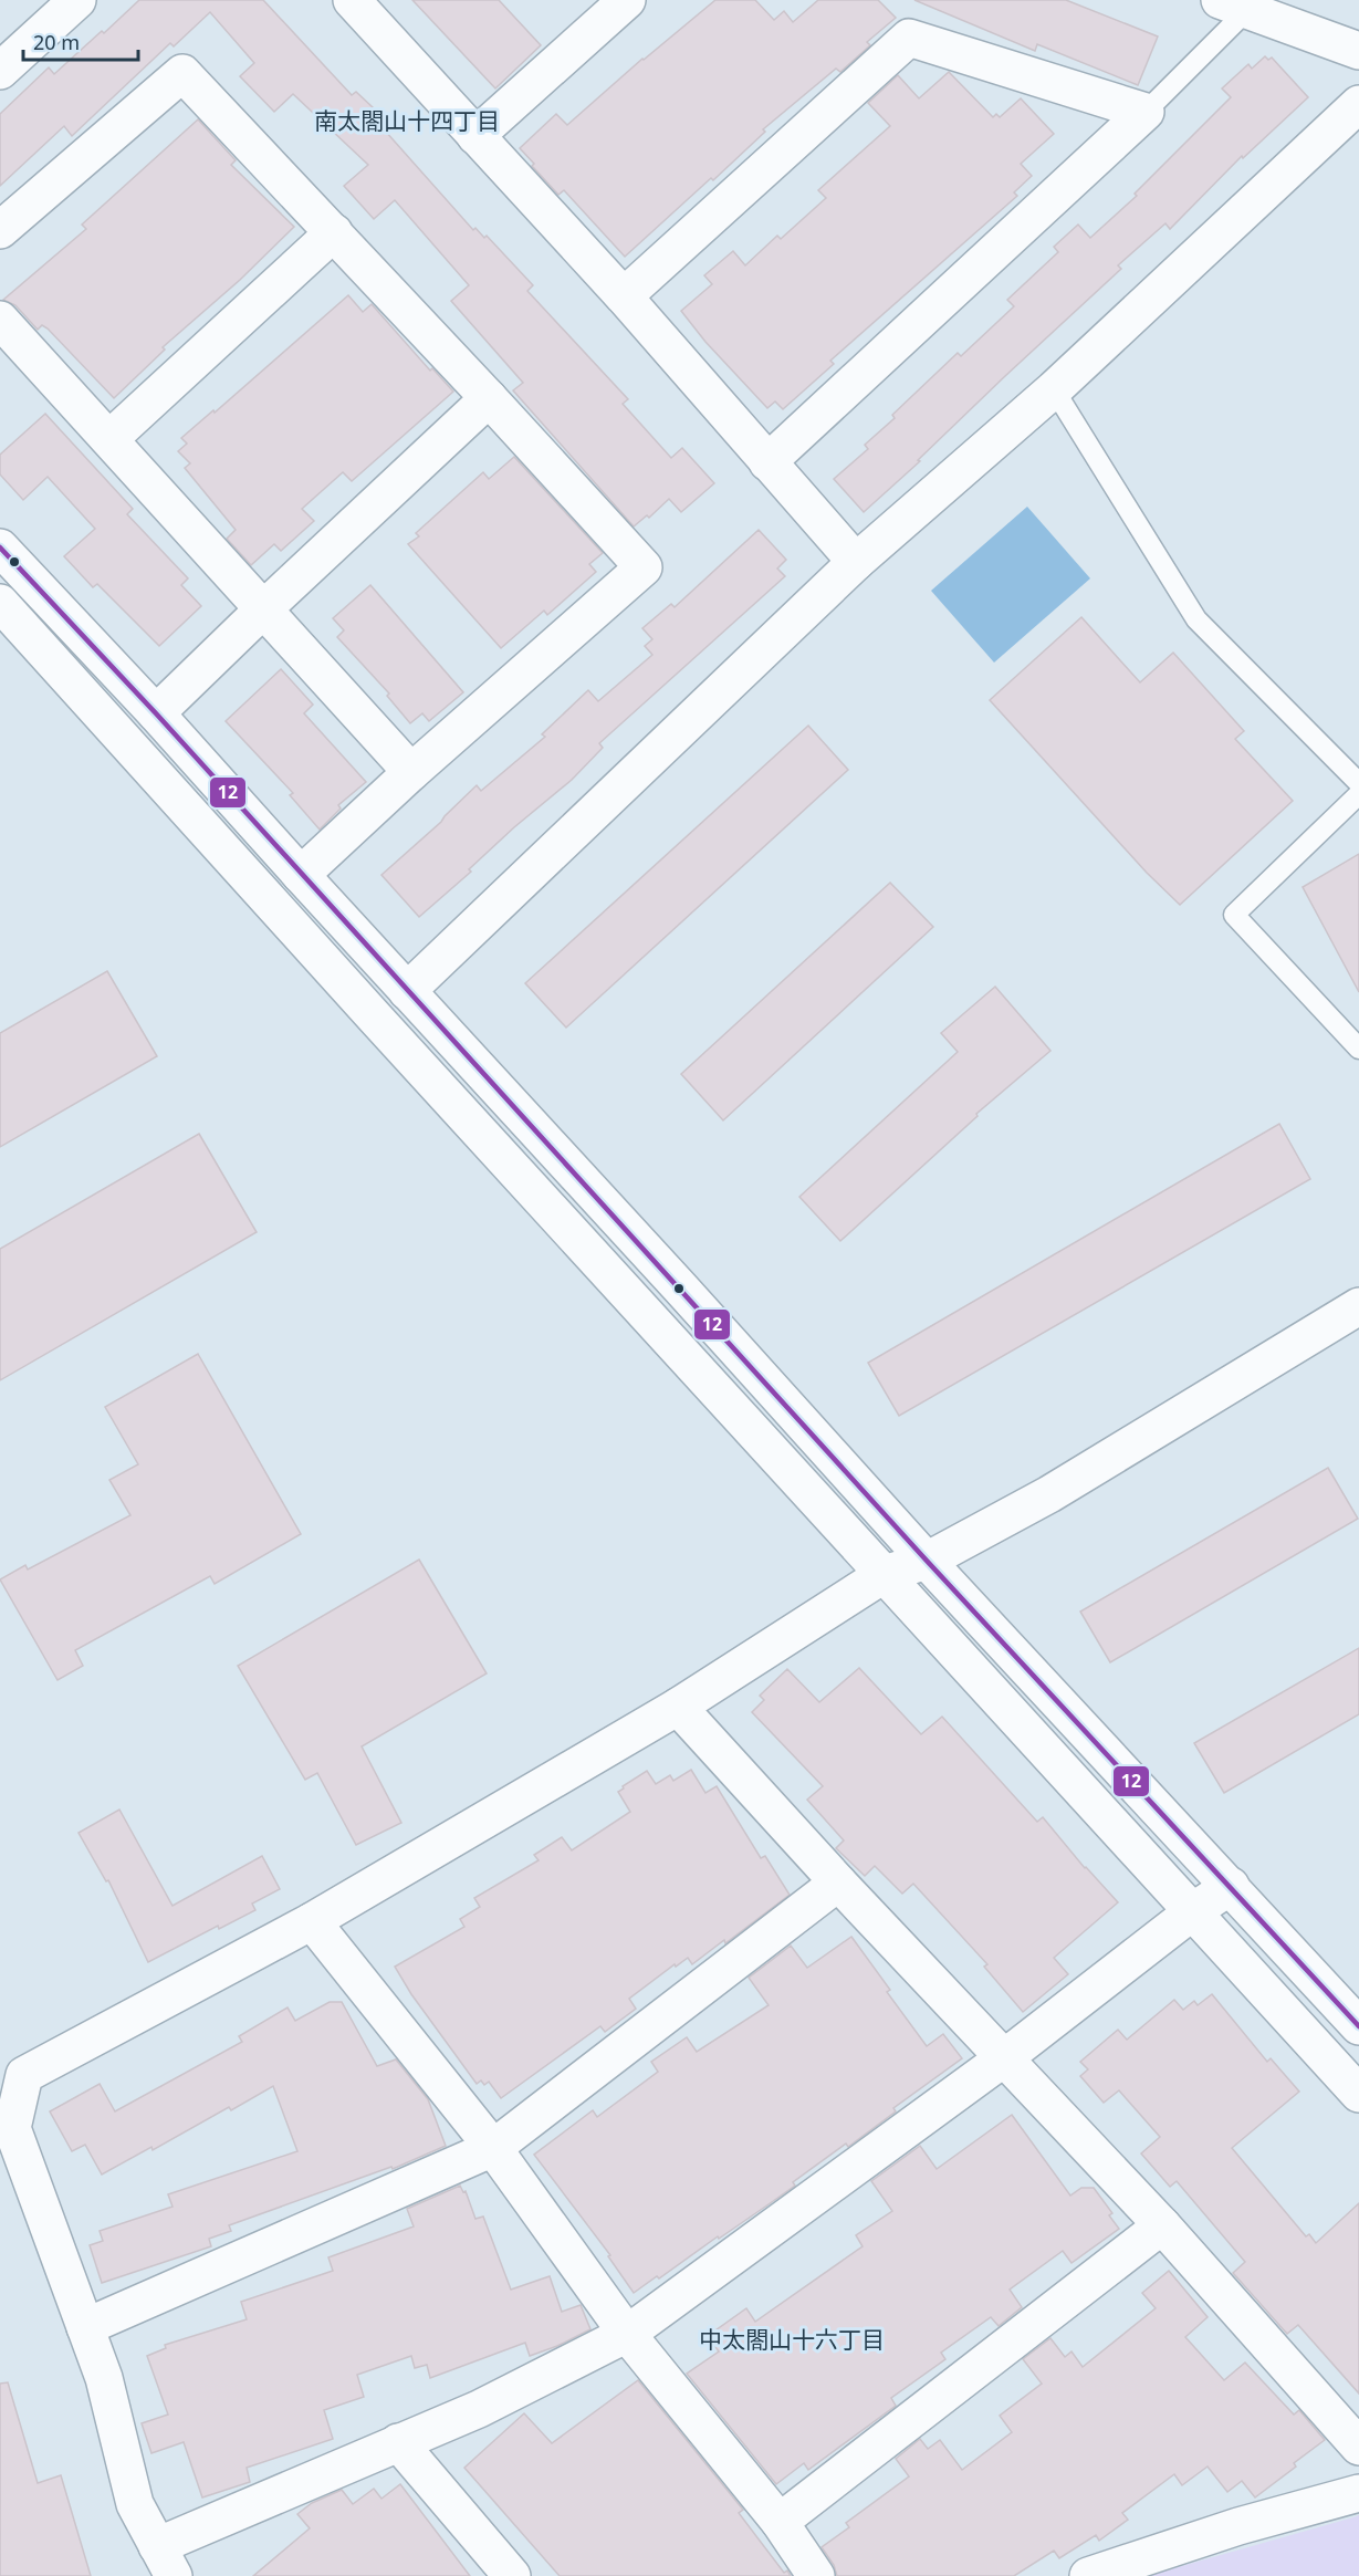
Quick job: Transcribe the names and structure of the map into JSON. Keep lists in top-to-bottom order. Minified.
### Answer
{"districts":["南太閤山十四丁目","中太閤山十六丁目"],"lines":["transit line 12"],"scale_bar":"20 m"}
